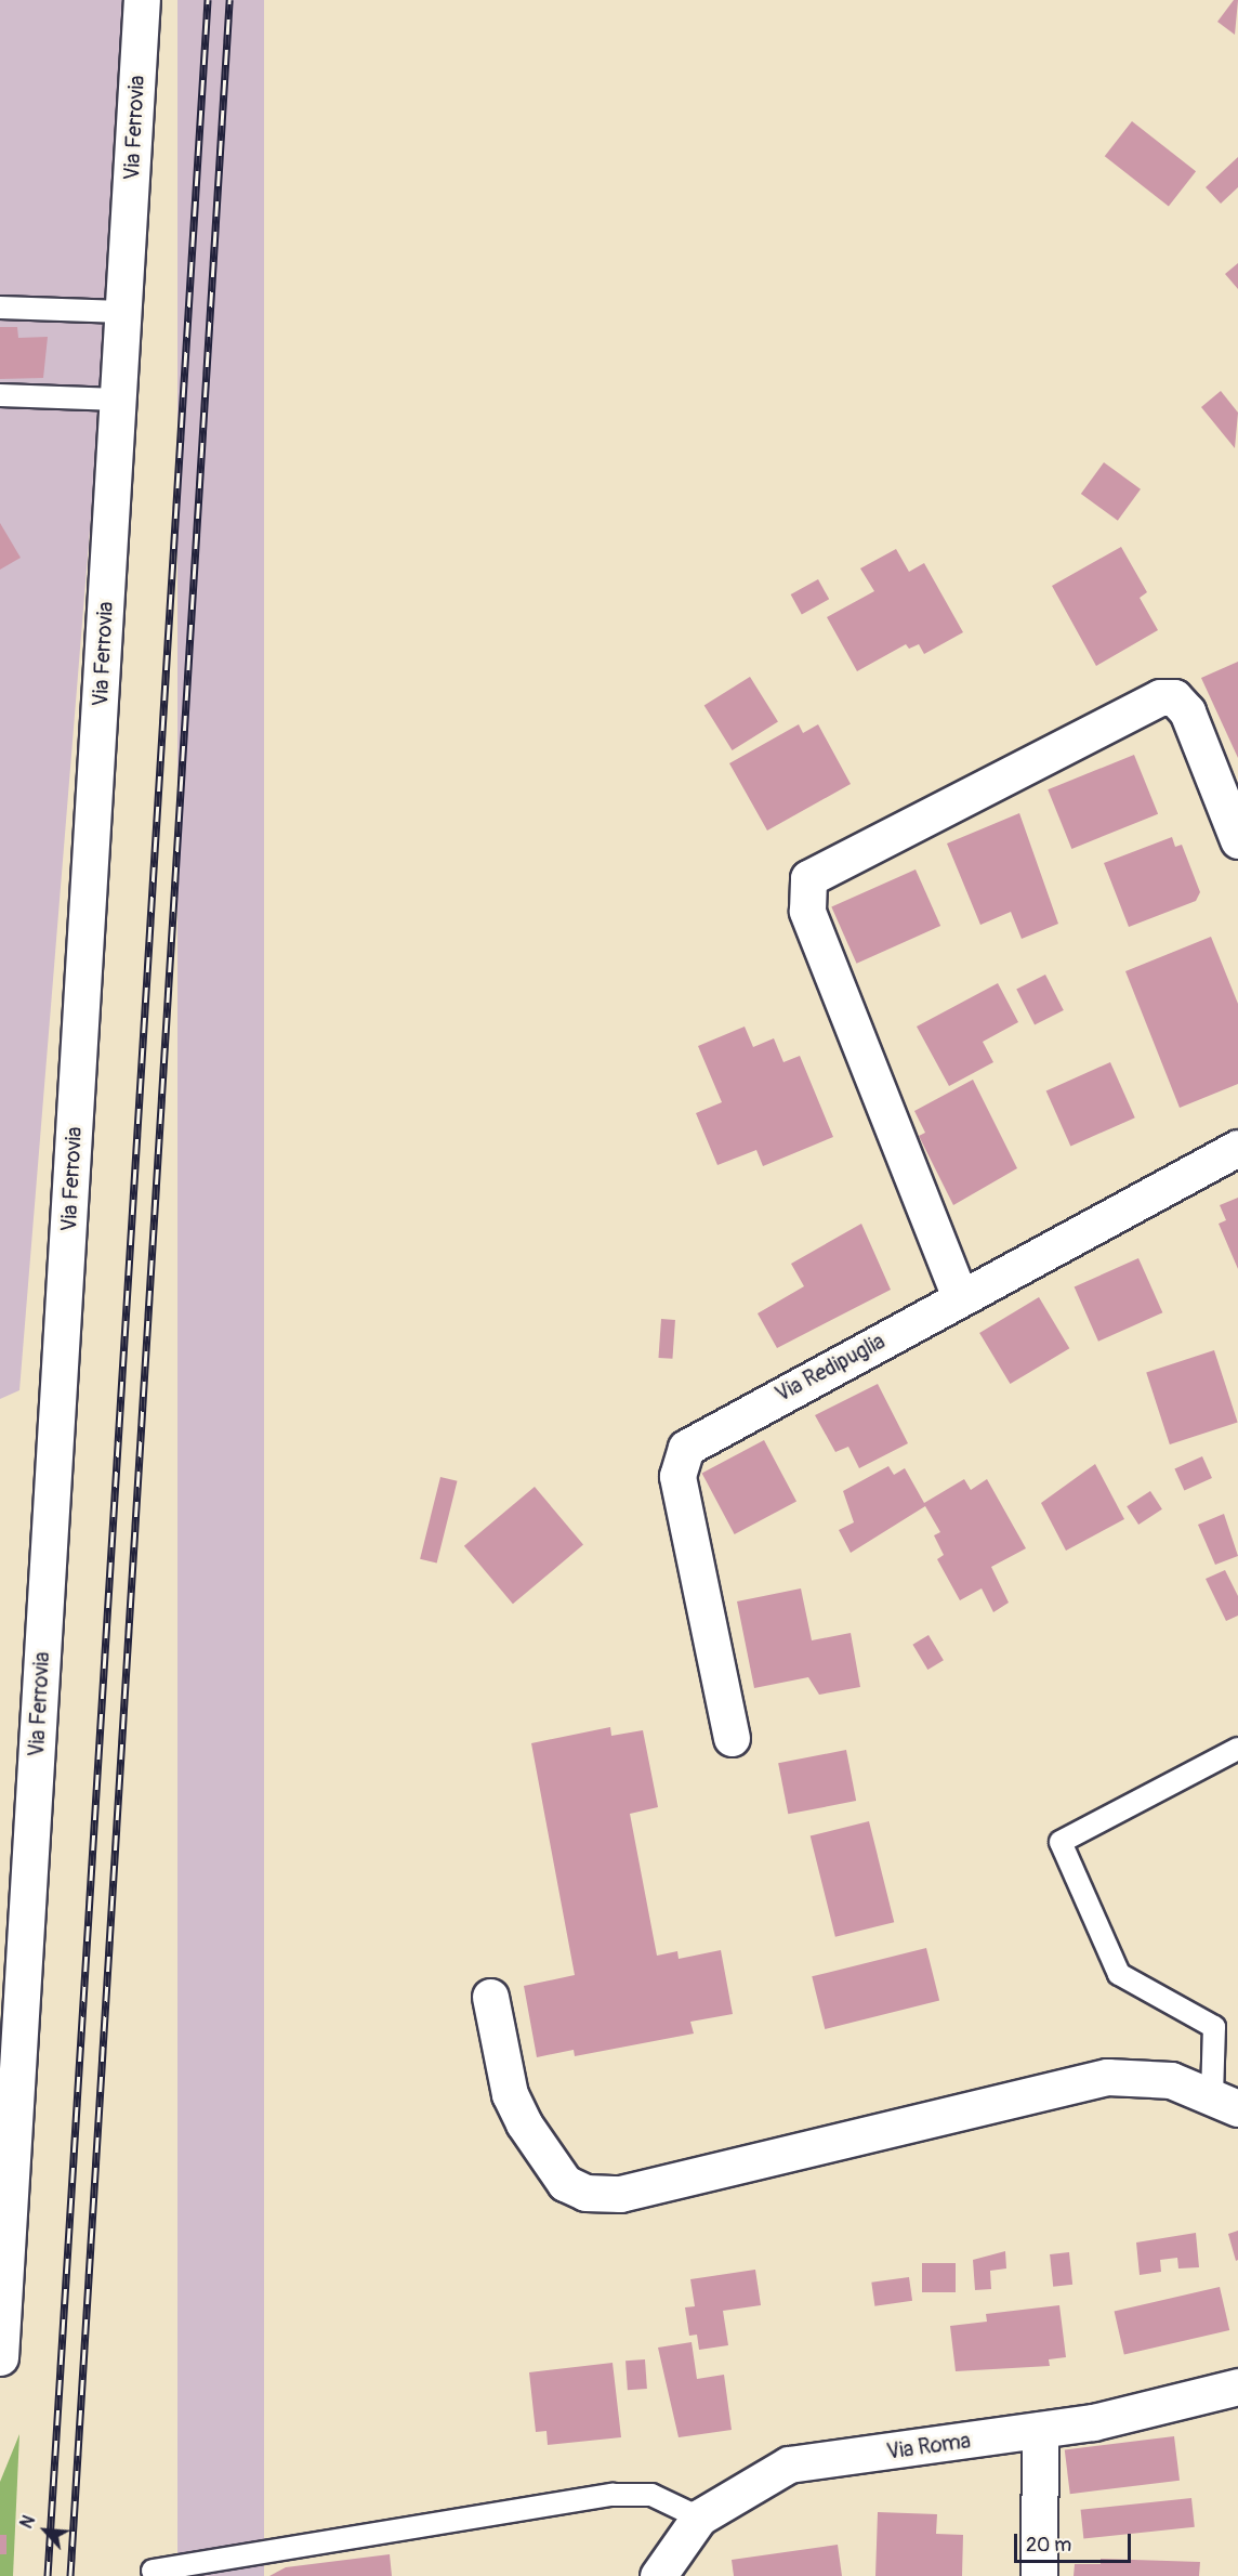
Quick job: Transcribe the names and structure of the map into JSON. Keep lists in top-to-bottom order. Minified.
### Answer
{"streets":{"street":["Via Ferrovia","Via Redipuglia","Via Roma"]},"scale_bar":"20 m","north":"top left"}
